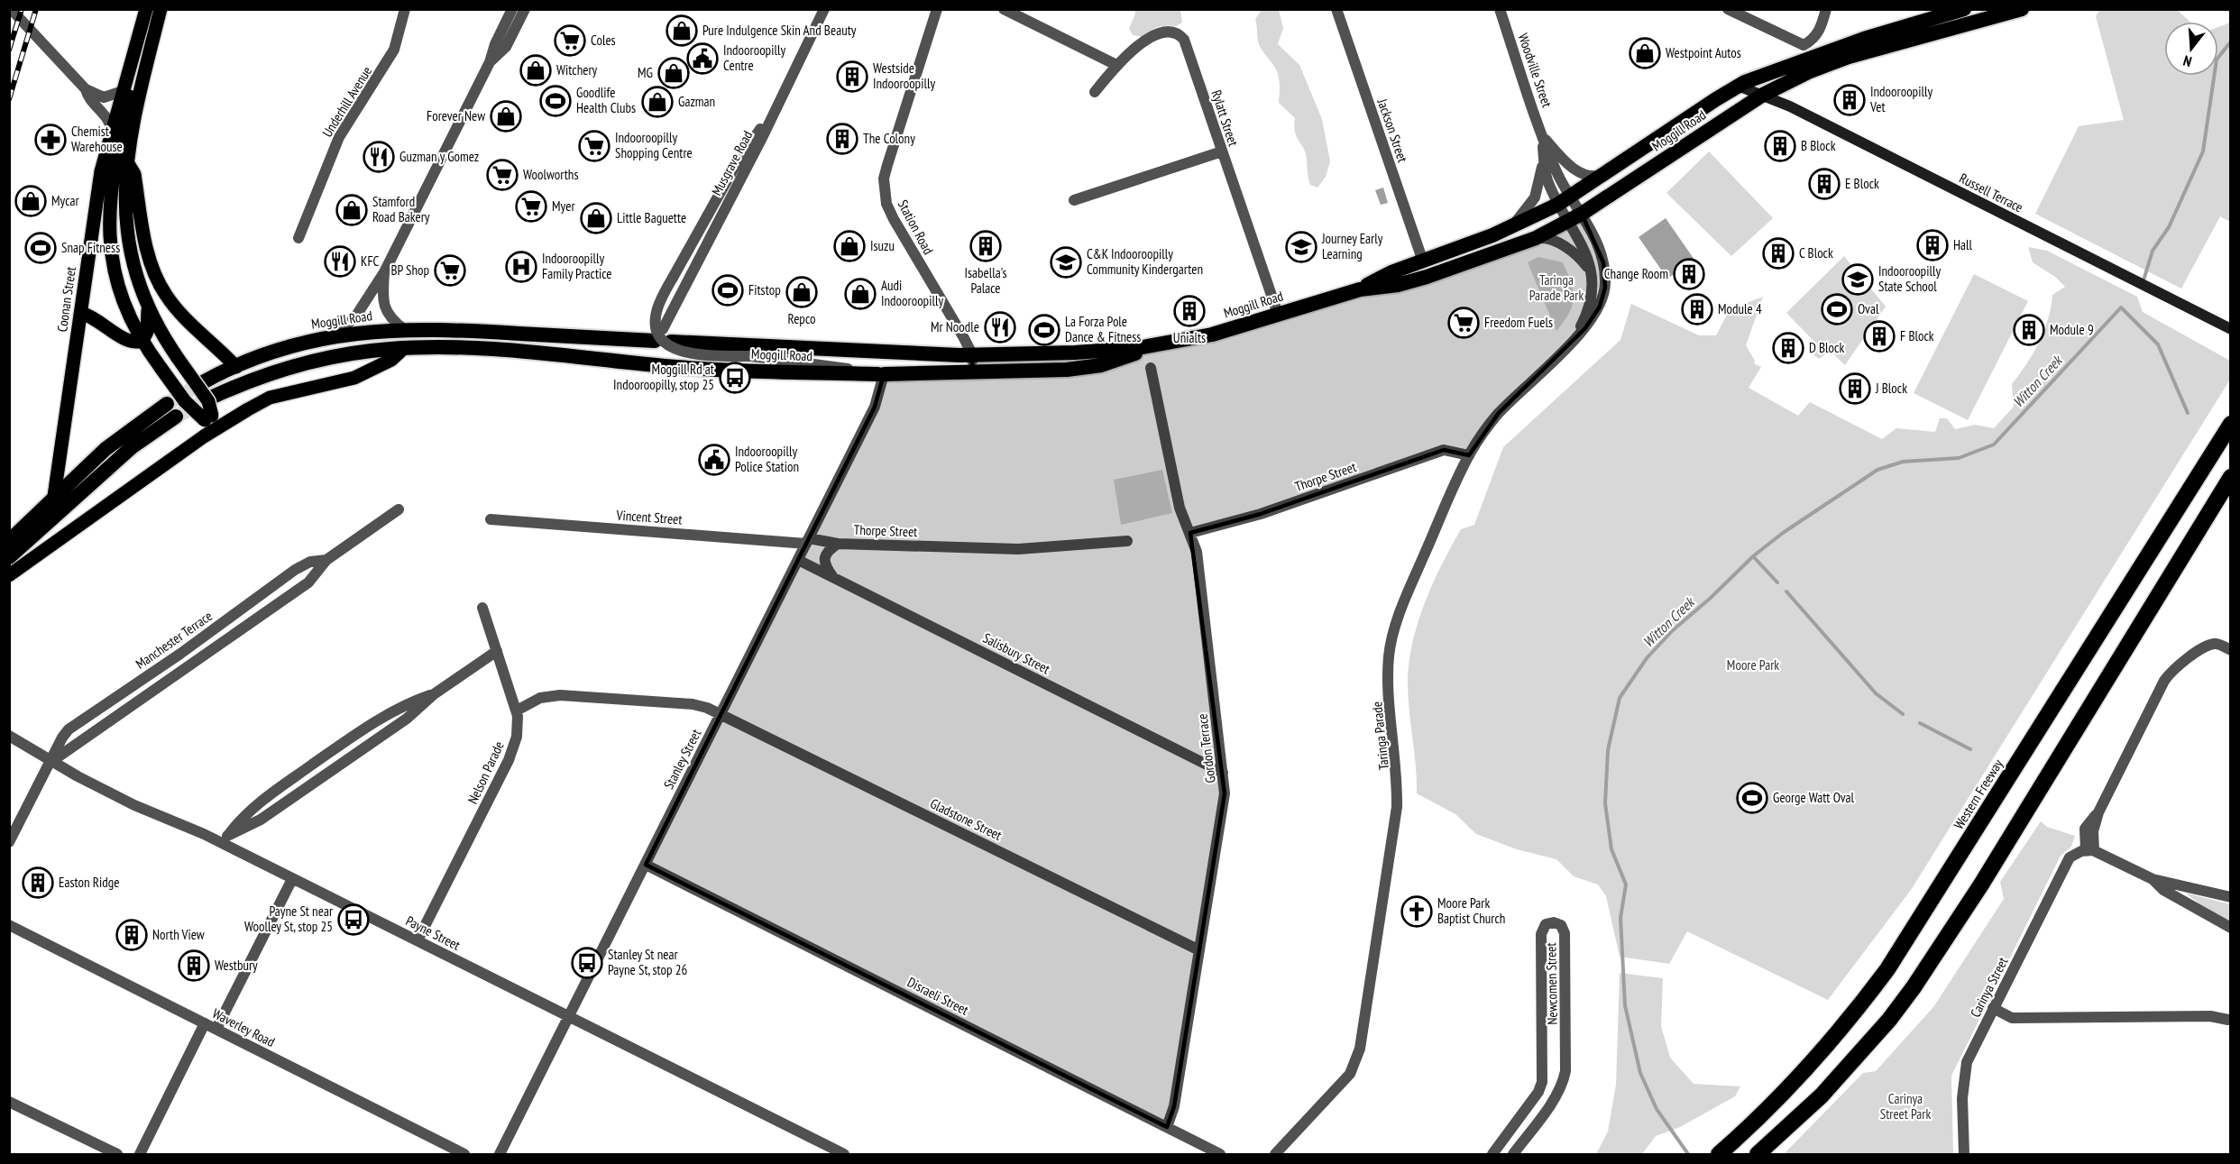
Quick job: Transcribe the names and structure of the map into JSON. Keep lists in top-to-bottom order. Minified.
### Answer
{"streets":{"highway":["Moggill Road","Western Freeway"],"main road":["Russell Terrace","Coonan Street"],"street":["Woodville Street","Underhill Avenue","Rylatt Street","Jackson Street","Musgrave Road","Station Road","Thorpe Street","Vincent Street","Manchester Terrace","Salisbury Street","Taringa Parade","Gordon Terrace","Stanley Street","Nelson Parade","Gladstone Street","Payne Street","Newcomen Street","Carinya Street","Disraeli Street","Waverley Road"]},"crossings":[["Woodville Street","Moggill Road"],["Rylatt Street","Moggill Road"],["Jackson Street","Moggill Road"],["Moggill Road","Musgrave Road"],["Moggill Road","Russell Terrace"],["Moggill Road","Station Road"],["Moggill Road","Taringa Parade"],["Moggill Road","Stanley Street"],["Thorpe Street","Vincent Street"],["Thorpe Street","Salisbury Street"],["Thorpe Street","Taringa Parade"],["Thorpe Street","Gordon Terrace"],["Thorpe Street","Stanley Street"],["Vincent Street","Stanley Street"],["Manchester Terrace","Payne Street"],["Salisbury Street","Gordon Terrace"],["Salisbury Street","Stanley Street"],["Gordon Terrace","Gladstone Street"],["Gordon Terrace","Disraeli Street"],["Stanley Street","Gladstone Street"],["Stanley Street","Payne Street"],["Stanley Street","Disraeli Street"],["Nelson Parade","Gladstone Street"],["Nelson Parade","Payne Street"]],"water":["Witton Creek"],"parks":["Taringa Parade Park","Moore Park","Carinya Street Park"],"places":{"shop":["Pure Indulgence Skin And Beauty","Westpoint Autos","Witchery","MG","Gazman","Forever New","Mycar","Stamford Road Bakery","Little Baguette","Isuzu","Repco","Audi Indooroopilly"],"supermarket":["Coles","Indooroopilly Shopping Centre","Woolworths","Myer","BP Shop","Freedom Fuels"],"public building":["Indooroopilly Centre","Indooroopilly Police Station"],"building":["Westside Indooroopilly","Indooroopilly Vet","The Colony","B Block","E Block","Hall","Isabella's Palace","C Block","Change Room","Module 4","Unialts","Module 9","F Block","D Block","J Block","Easton Ridge","North View","Westbury"],"sports":["Goodlife Health Clubs","Snap Fitness","Fitstop","Oval","La Forza Pole Dance & Fitness","George Watt Oval"],"pharmacy":["Chemist Warehouse"],"restaurant":["Guzman y Gomez","KFC","Mr Noodle"],"school or university":["Journey Early Learning","C&K Indooroopilly Community Kindergarten","Indooroopilly State School"],"hospital":["Indooroopilly Family Practice"],"bus stop":["Moggill Rd at Indooroopilly, stop 25","Payne St near Woolley St, stop 25","Stanley St near Payne St, stop 26"],"church":["Moore Park Baptist Church"]},"north":"bottom"}
